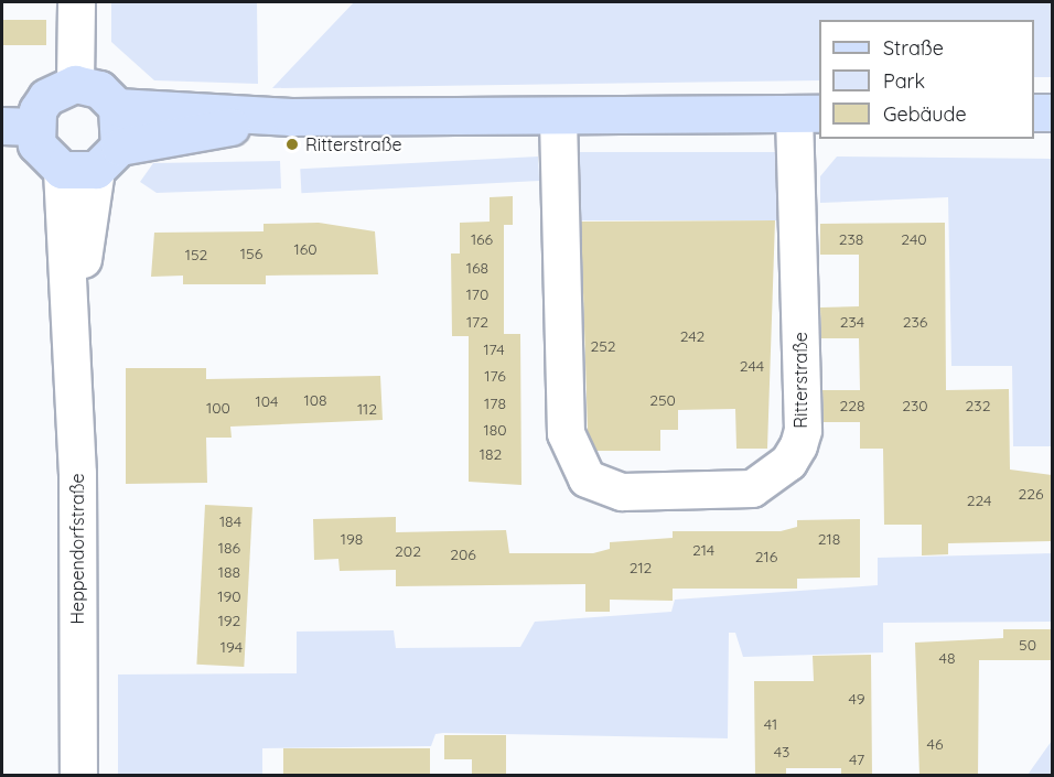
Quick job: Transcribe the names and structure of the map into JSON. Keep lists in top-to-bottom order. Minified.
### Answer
{"streets":{"main road":["Ritterstraße"],"street":["Heppendorfstraße"]},"crossings":[["Ritterstraße","Heppendorfstraße"]],"places":["Ritterstraße"],"house_numbers":["166","238","240","160","156","152","168","170","172","234","236","242","252","174","244","176","108","250","104","178","228","230","232","100","112","180","182","226","224","184","198","218","186","214","202","206","216","212","188","190","192","50","194","48","49","41","46","43","47"],"legend":["Straße","Park","Gebäude"]}
